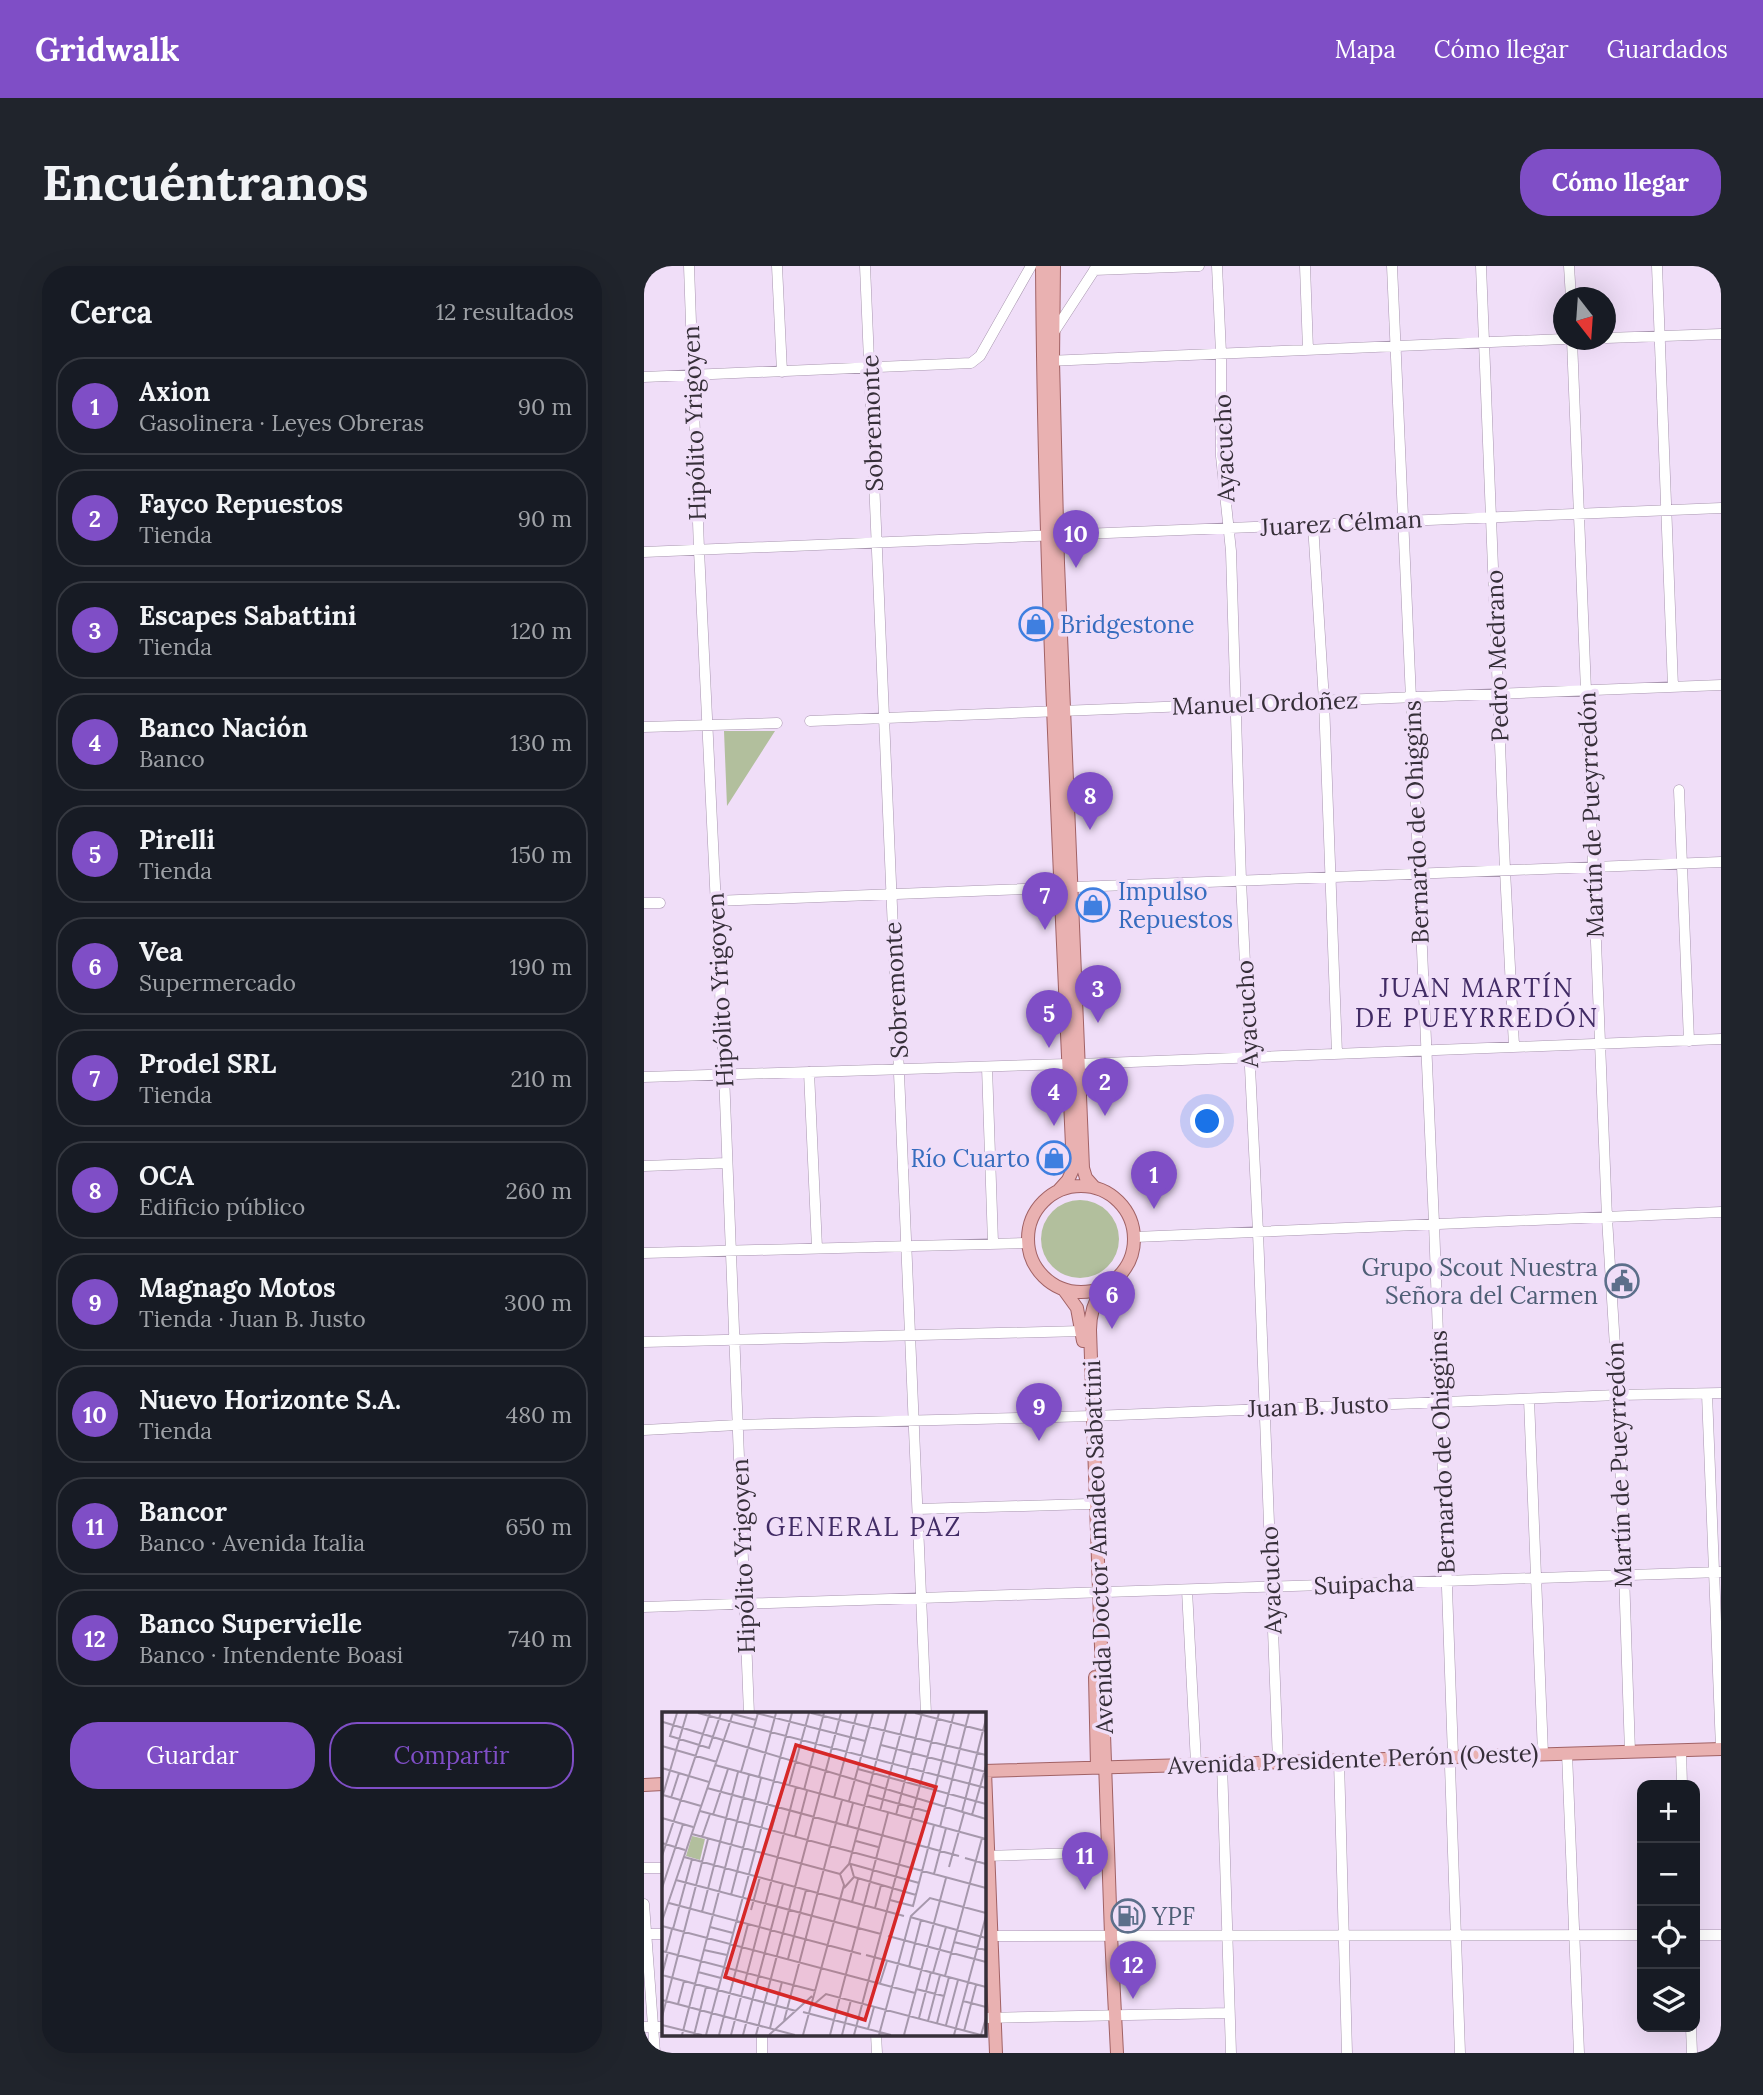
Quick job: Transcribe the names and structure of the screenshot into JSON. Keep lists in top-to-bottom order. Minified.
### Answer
{"streets":{"main road":["Avenida Doctor Amadeo Sabattini","Avenida Presidente Perón (Oeste)"],"street":["Hipólito Yrigoyen","Sobremonte","Ayacucho","Juarez Célman","Pedro Medrano","Manuel Ordoñez","Martín de Pueyrredón","Bernardo de Ohiggins","Juan B. Justo","Suipacha"]},"crossings":[["Hipólito Yrigoyen","Juarez Célman"],["Hipólito Yrigoyen","Juan B. Justo"],["Hipólito Yrigoyen","Suipacha"],["Sobremonte","Juarez Célman"],["Sobremonte","Manuel Ordoñez"],["Sobremonte","Juan B. Justo"],["Sobremonte","Suipacha"],["Ayacucho","Juarez Célman"],["Ayacucho","Manuel Ordoñez"],["Ayacucho","Juan B. Justo"],["Ayacucho","Suipacha"],["Ayacucho","Avenida Presidente Perón (Oeste)"],["Juarez Célman","Pedro Medrano"],["Juarez Célman","Martín de Pueyrredón"],["Juarez Célman","Bernardo de Ohiggins"],["Pedro Medrano","Manuel Ordoñez"],["Manuel Ordoñez","Martín de Pueyrredón"],["Manuel Ordoñez","Bernardo de Ohiggins"],["Martín de Pueyrredón","Juan B. Justo"],["Martín de Pueyrredón","Suipacha"],["Martín de Pueyrredón","Avenida Presidente Perón (Oeste)"],["Bernardo de Ohiggins","Juan B. Justo"],["Bernardo de Ohiggins","Suipacha"],["Bernardo de Ohiggins","Avenida Presidente Perón (Oeste)"],["Juan B. Justo","Avenida Doctor Amadeo Sabattini"],["Avenida Doctor Amadeo Sabattini","Suipacha"],["Avenida Doctor Amadeo Sabattini","Avenida Presidente Perón (Oeste)"]],"districts":["JUAN MARTÍN DE PUEYRREDÓN","GENERAL PAZ"],"places":{"shop":["Bridgestone","Impulso Repuestos","Río Cuarto"],"public building":["Grupo Scout Nuestra Señora del Carmen"],"fuel station":["YPF"]},"north":"bottom","page":{"header":"Gridwalk","nav":["Mapa","Cómo llegar","Guardados"],"buttons":["Cómo llegar",["Guardar","Compartir"]],"title":"Encuéntranos","heading":["Cerca","12 resultados"],"list":[{"mark":"1","name":"Axion","note":"Gasolinera · Leyes Obreras","value":"90 m"},{"mark":"2","name":"Fayco Repuestos","note":"Tienda","value":"90 m"},{"mark":"3","name":"Escapes Sabattini","note":"Tienda","value":"120 m"},{"mark":"4","name":"Banco Nación","note":"Banco","value":"130 m"},{"mark":"5","name":"Pirelli","note":"Tienda","value":"150 m"},{"mark":"6","name":"Vea","note":"Supermercado","value":"190 m"},{"mark":"7","name":"Prodel SRL","note":"Tienda","value":"210 m"},{"mark":"8","name":"OCA","note":"Edificio público","value":"260 m"},{"mark":"9","name":"Magnago Motos","note":"Tienda · Juan B. Justo","value":"300 m"},{"mark":"10","name":"Nuevo Horizonte S.A.","note":"Tienda","value":"480 m"},{"mark":"11","name":"Bancor","note":"Banco · Avenida Italia","value":"650 m"},{"mark":"12","name":"Banco Supervielle","note":"Banco · Intendente Boasi","value":"740 m"}],"pins":["10","8","7","3","5","2","4","1","6","9","11","12"],"map_buttons":["+","−"]}}
